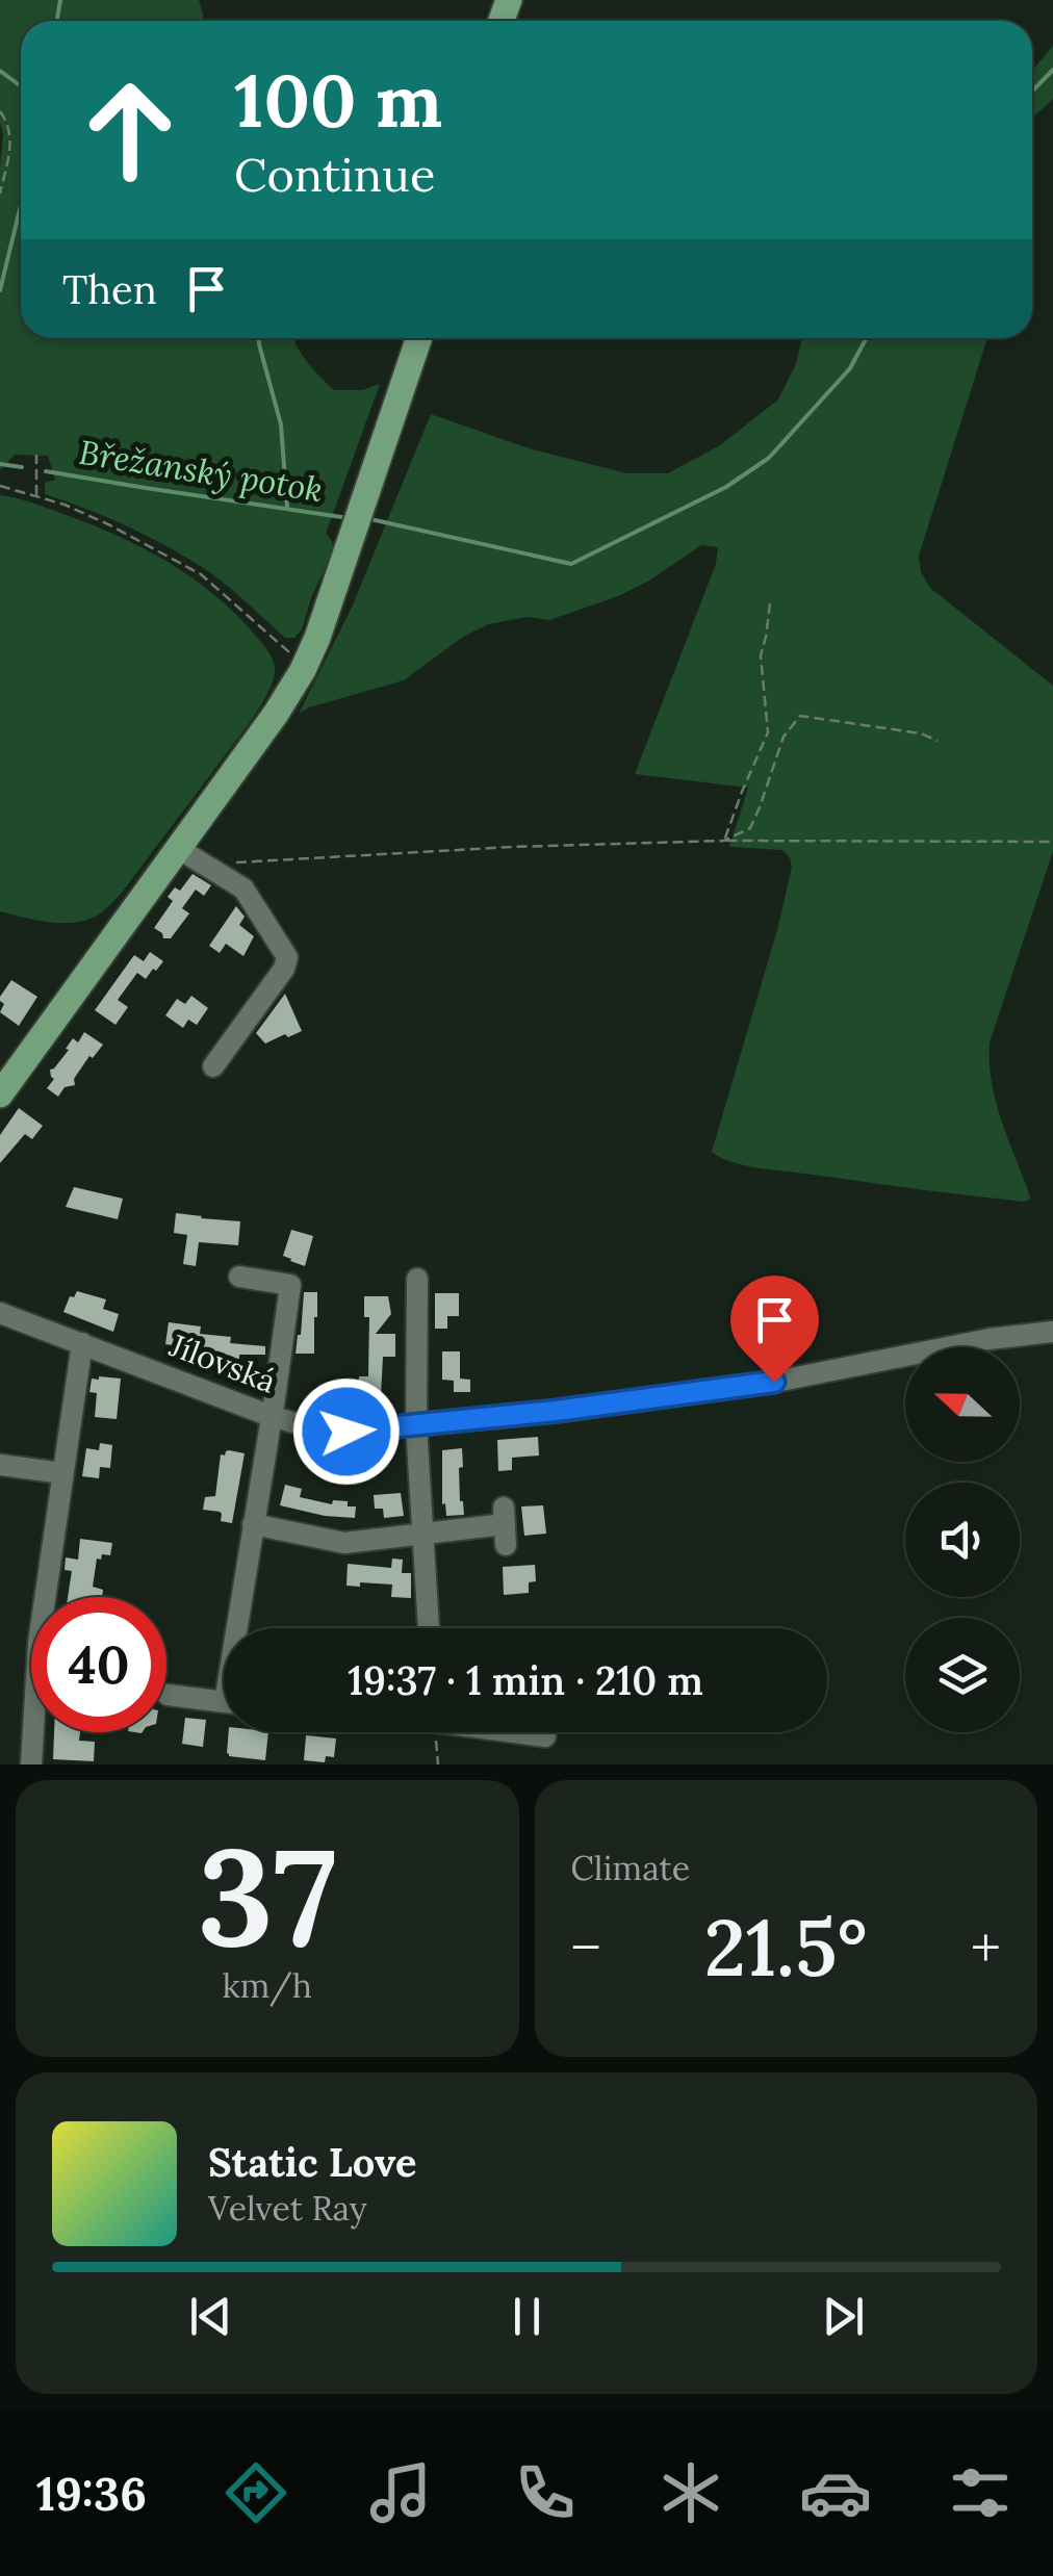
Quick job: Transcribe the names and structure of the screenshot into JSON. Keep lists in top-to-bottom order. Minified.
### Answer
{"streets":{"street":["Jílovská"]},"water":["Břežanský potok"],"north":"left","page":{"turn":["100 m","Continue"],"then":"Then","limit":"40","trip":"19:37 · 1 min · 210 m","tile":[["37","km/h"],"Climate"],"heat":["−","21.5°","+"],"song":["Static Love","Velvet Ray"],"tabs":"19:36"}}
